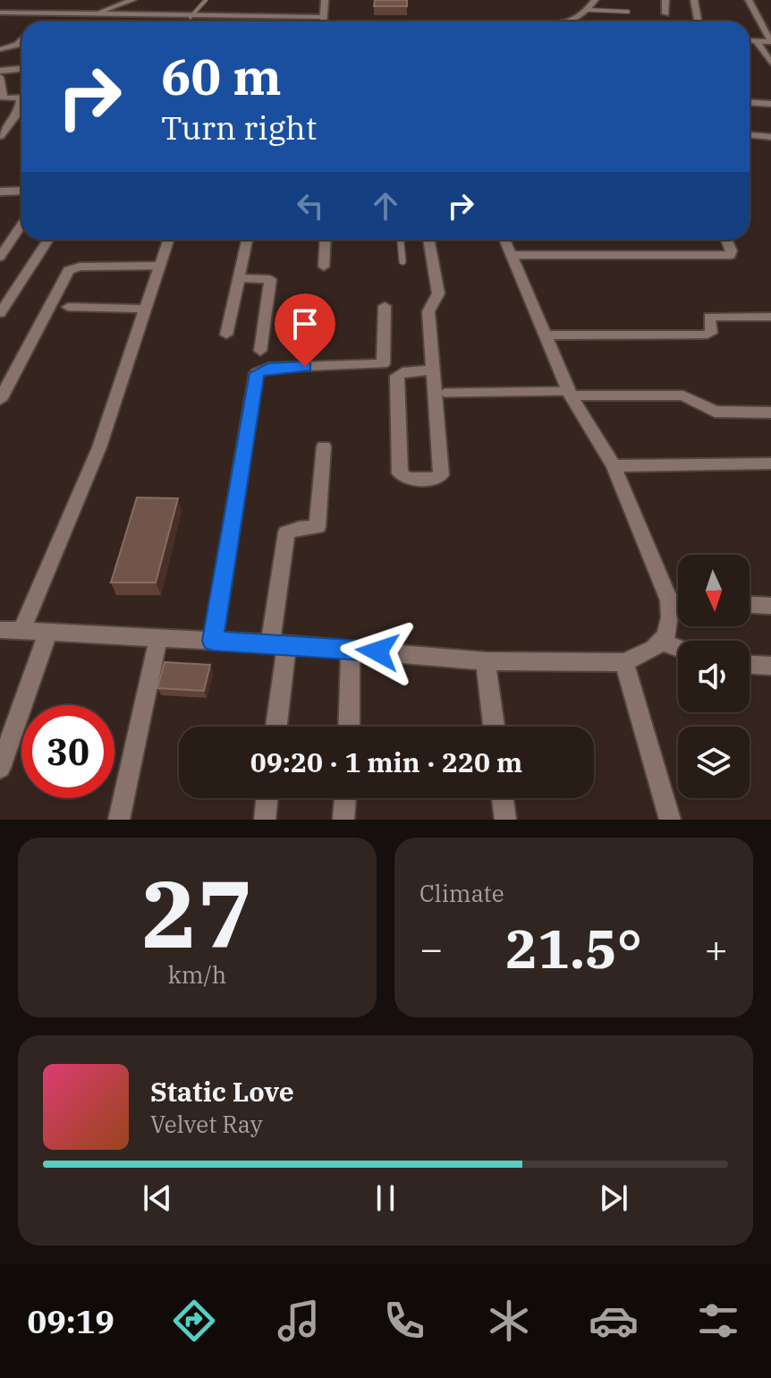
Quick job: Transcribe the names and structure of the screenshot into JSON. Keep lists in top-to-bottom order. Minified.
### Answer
{"north":"bottom","page":{"turn":["60 m","Turn right"],"limit":"30","trip":"09:20 · 1 min · 220 m","tile":[["27","km/h"],"Climate"],"heat":["−","21.5°","+"],"song":["Static Love","Velvet Ray"],"tabs":"09:19"}}
